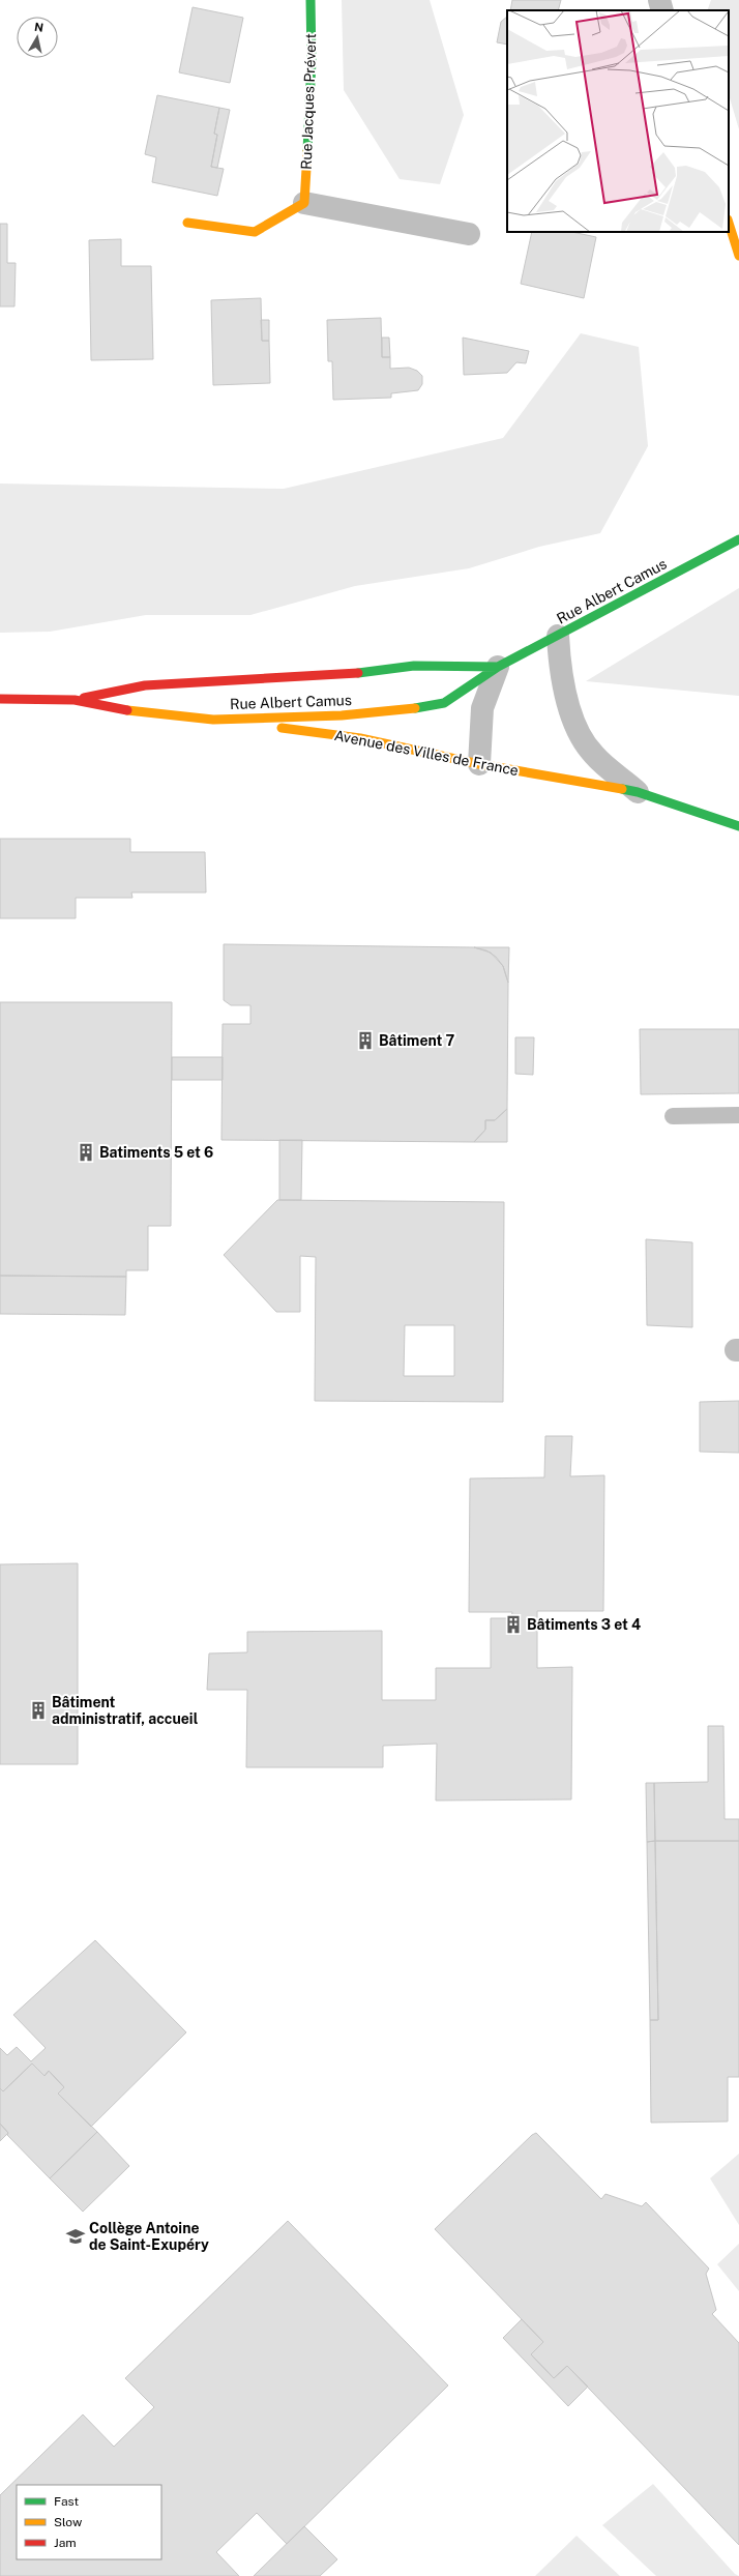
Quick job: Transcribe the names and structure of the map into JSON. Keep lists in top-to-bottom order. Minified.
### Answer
{"streets":{"street":["Rue Jacques Prévert","Rue Albert Camus","Avenue des Villes de France"]},"crossings":[["Rue Albert Camus","Avenue des Villes de France"]],"places":{"building":["Bâtiment 7","Batiments 5 et 6","Bâtiments 3 et 4","Bâtiment administratif, accueil"],"school or university":["Collège Antoine de Saint-Exupéry"]},"legend":["Fast","Slow","Jam"],"north":"top"}
